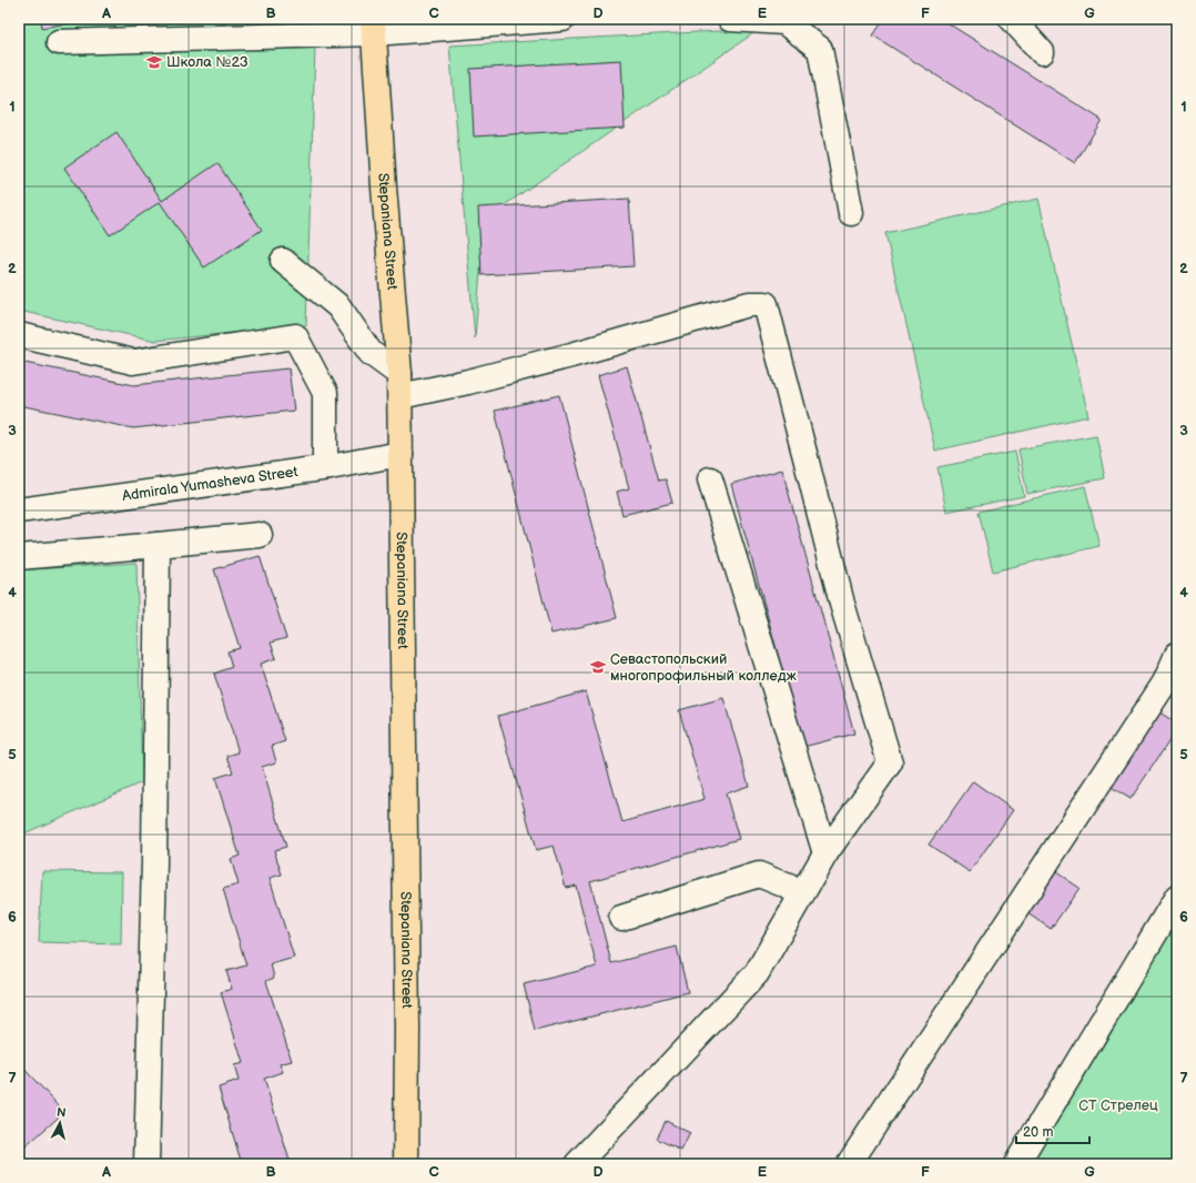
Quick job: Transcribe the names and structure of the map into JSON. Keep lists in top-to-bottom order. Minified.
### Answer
{"streets":{"main road":["Stepaniana Street"],"street":["Admirala Yumasheva Street"]},"crossings":[["Stepaniana Street","Admirala Yumasheva Street"]],"parks":["СТ Стрелец"],"places":{"school or university":["Школа №23","Севастопольский многопрофильный колледж"]},"scale_bar":"20 m","north":"top","grid":{"columns":["A","B","C","D","E","F","G"],"rows":["1","2","3","4","5","6","7"]}}
